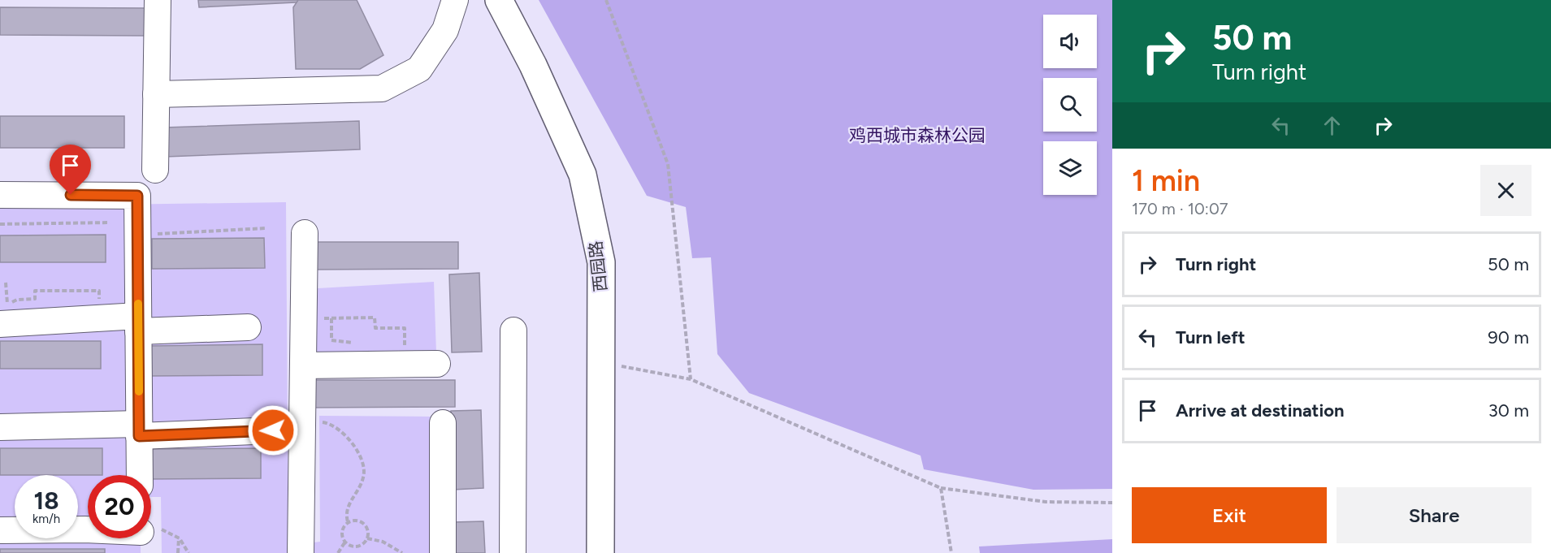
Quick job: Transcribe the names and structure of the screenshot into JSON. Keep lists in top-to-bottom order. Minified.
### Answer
{"streets":{"main road":["西园路"]},"parks":["鸡西城市森林公园"],"page":{"turn":["50 m","Turn right"],"heading":["1 min","170 m · 10:07"],"list":[{"name":"Turn right","value":"50 m"},{"name":"Turn left","value":"90 m"},{"name":"Arrive at destination","value":"30 m"}],"speed":"18 km/h","limit":"20","buttons":["Exit","Share"]}}
